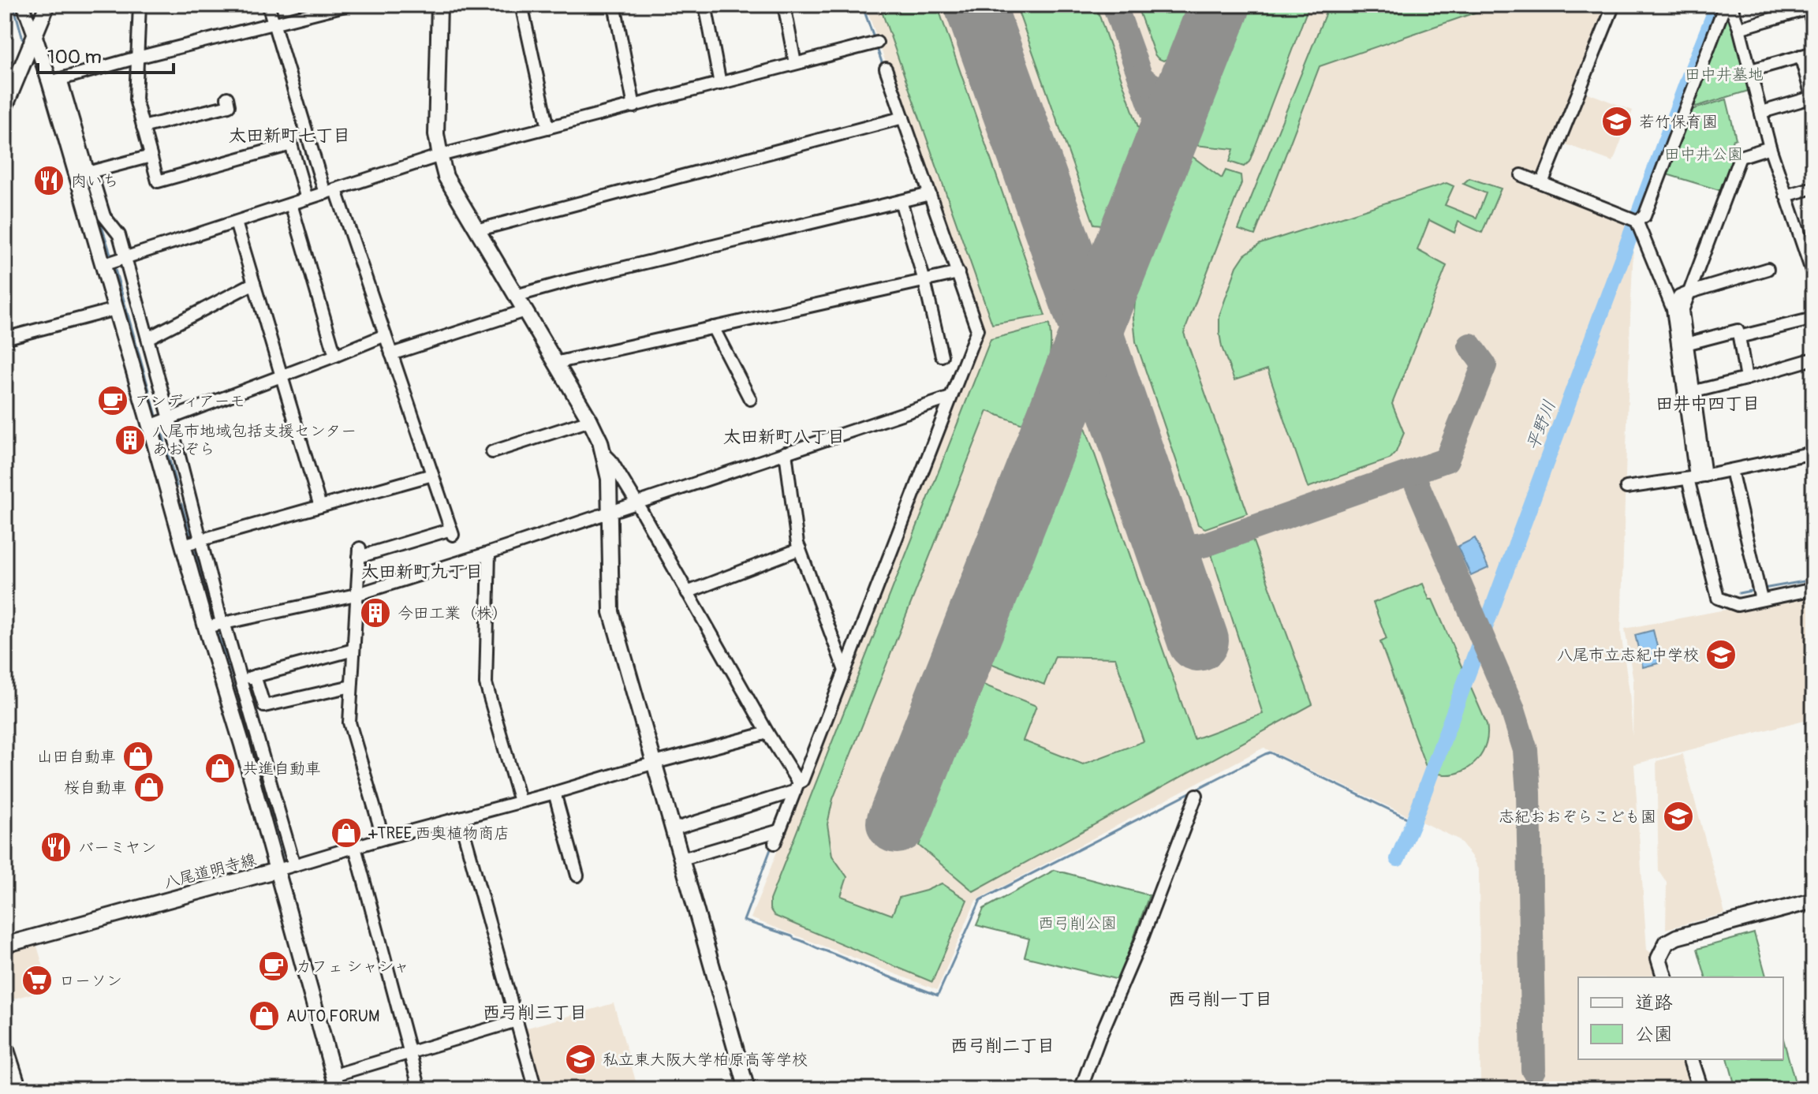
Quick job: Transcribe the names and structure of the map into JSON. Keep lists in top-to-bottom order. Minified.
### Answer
{"streets":{"street":["八尾道明寺線"]},"districts":["太田新町七丁目","田井中四丁目","太田新町八丁目","太田新町九丁目","西弓削一丁目","西弓削三丁目","西弓削二丁目"],"water":["平野川"],"parks":["田中井墓地","田中井公園","西弓削公園"],"places":{"school or university":["若竹保育園","八尾市立志紀中学校","志紀おおぞらこども園","私立東大阪大学柏原高等学校"],"restaurant":["肉いち","バーミヤン"],"cafe":["アンディアーモ","カフェ シャシャ"],"building":["八尾市地域包括支援センター あおぞら","今田工業（株）"],"shop":["山田自動車","共進自動車","桜自動車","+TREE 西奥植物商店","AUTO FORUM"],"supermarket":["ローソン"]},"legend":["道路","公園"],"scale_bar":"100 m"}
